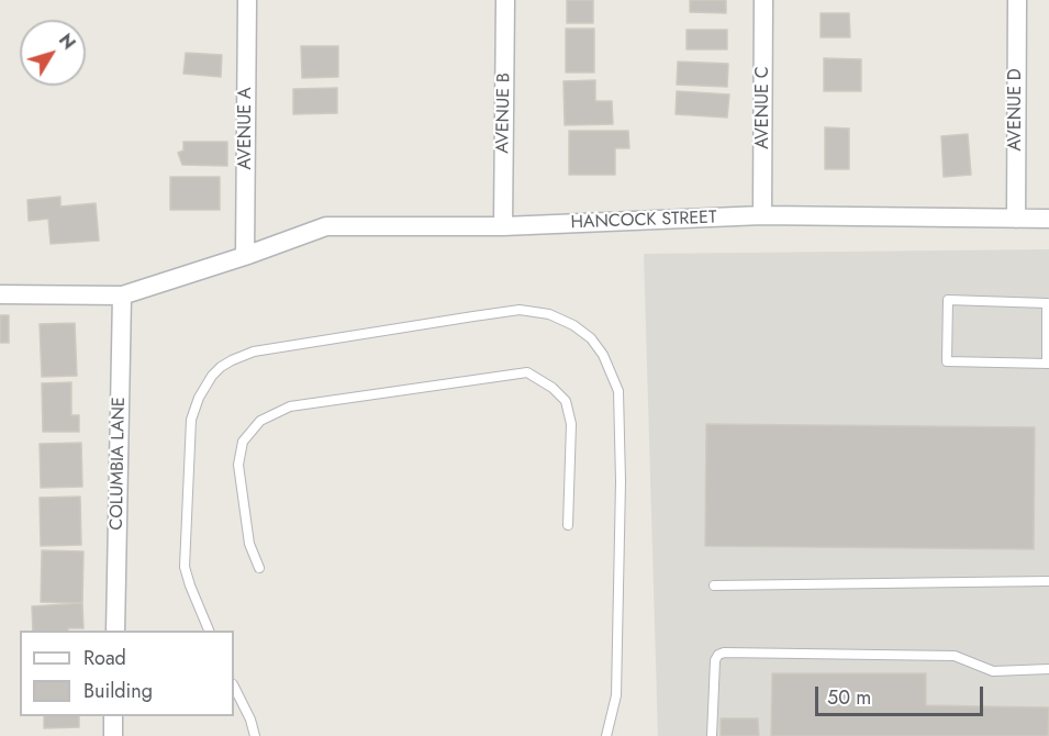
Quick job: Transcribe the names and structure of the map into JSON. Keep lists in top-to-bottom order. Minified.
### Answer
{"streets":{"street":["AVENUE C","AVENUE D","AVENUE B","AVENUE A","HANCOCK STREET","COLUMBIA LANE"]},"crossings":[["AVENUE C","HANCOCK STREET"],["AVENUE D","HANCOCK STREET"],["AVENUE B","HANCOCK STREET"],["AVENUE A","HANCOCK STREET"],["HANCOCK STREET","COLUMBIA LANE"]],"legend":["Road","Building"],"scale_bar":"50 m","north":"top right"}
